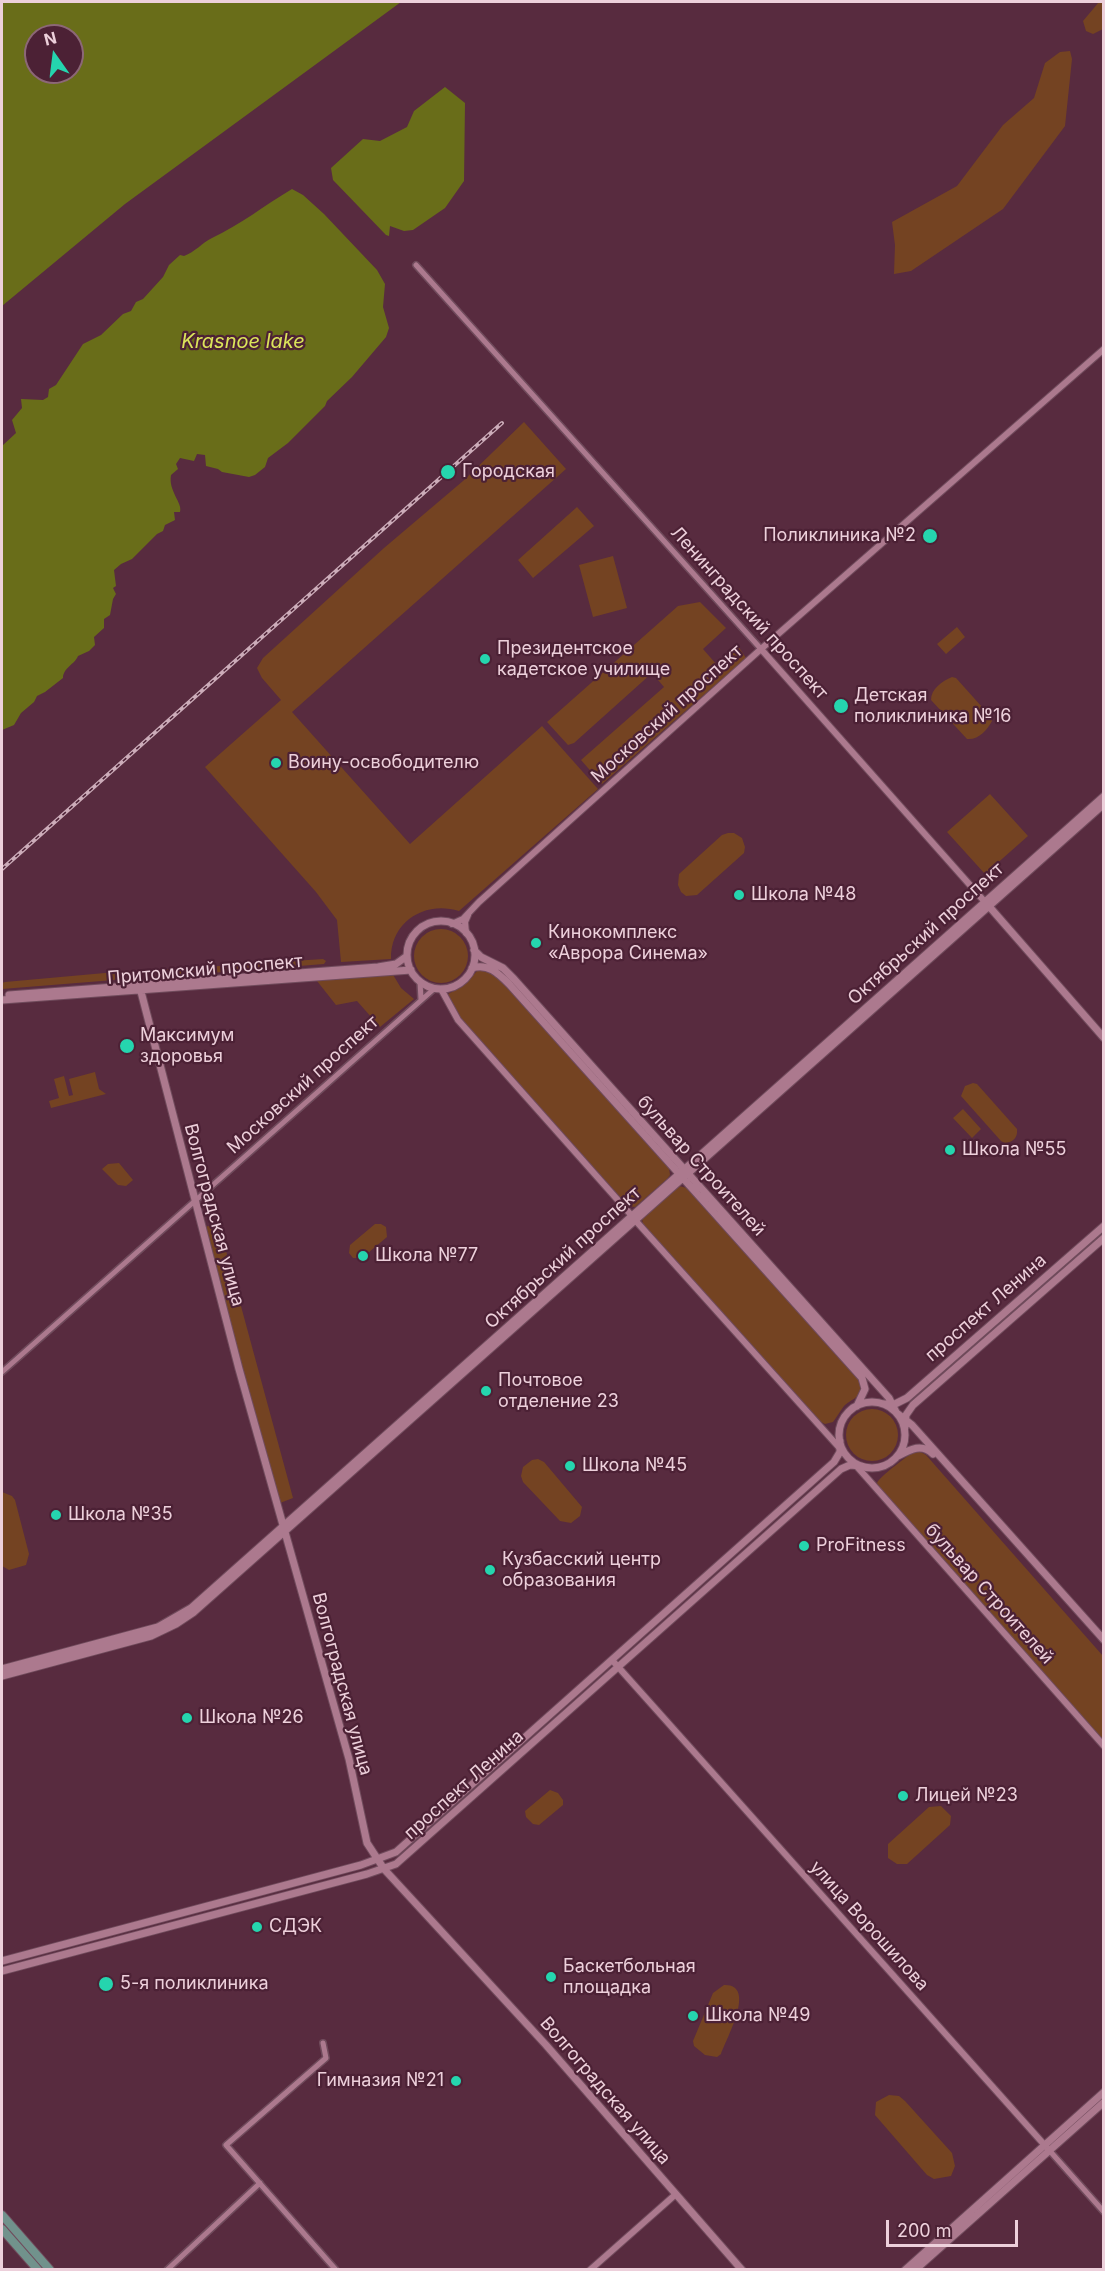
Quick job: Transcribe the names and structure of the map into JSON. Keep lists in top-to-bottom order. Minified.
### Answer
{"streets":{"main road":["Ленинградский проспект","Октябрьский проспект","Притомский проспект","бульвар Строителей","Волгоградская улица","проспект Ленина"],"street":["Московский проспект","улица Ворошилова"]},"crossings":[["Ленинградский проспект","Московский проспект"],["Ленинградский проспект","Октябрьский проспект"],["Московский проспект","Притомский проспект"],["Московский проспект","бульвар Строителей"],["Московский проспект","Волгоградская улица"],["Октябрьский проспект","бульвар Строителей"],["Октябрьский проспект","Волгоградская улица"],["Притомский проспект","бульвар Строителей"],["Притомский проспект","Волгоградская улица"],["бульвар Строителей","проспект Ленина"],["Волгоградская улица","проспект Ленина"],["проспект Ленина","улица Ворошилова"]],"water":["Krasnoe lake"],"places":["Городская","Поликлиника №2","Президентское кадетское училище","Детская поликлиника №16","Воину-освободителю","Школа №48","Кинокомплекс «Аврора Синема»","Максимум здоровья","Школа №55","Школа №77","Почтовое отделение 23","Школа №45","Школа №35","ProFitness","Кузбасский центр образования","Школа №26","Лицей №23","СДЭК","Баскетбольная площадка","5-я поликлиника","Школа №49","Гимназия №21"],"scale_bar":"200 m","north":"top"}
